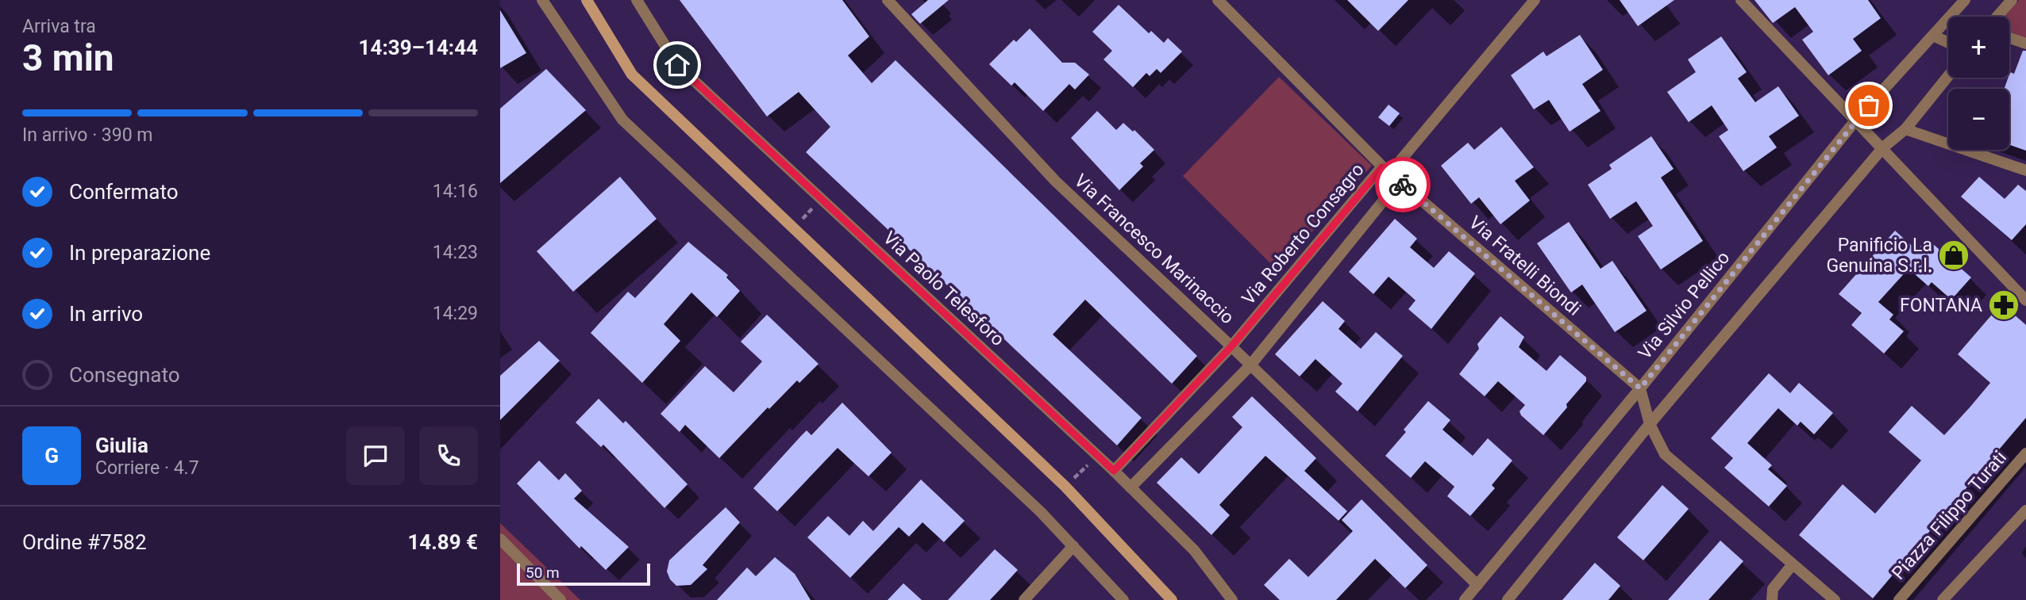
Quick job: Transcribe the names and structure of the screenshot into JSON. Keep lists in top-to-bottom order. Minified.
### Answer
{"streets":{"street":["Via Roberto Consagro","Via Francesco Marinaccio","Via Fratelli Biondi","Via Paolo Telesforo","Via Silvio Pellico","Piazza Filippo Turati"]},"crossings":[["Via Roberto Consagro","Via Francesco Marinaccio"],["Via Roberto Consagro","Via Fratelli Biondi"],["Via Roberto Consagro","Via Paolo Telesforo"],["Via Francesco Marinaccio","Via Silvio Pellico"],["Via Fratelli Biondi","Via Silvio Pellico"]],"places":{"shop":["Panificio La Genuina S.r.l."],"pharmacy":["FONTANA"]},"scale_bar":"50 m","page":{"heading":["3 min","Arriva tra","14:39–14:44"],"panel":["Giulia","Corriere · 4.7","Ordine #7582","14.89 €"],"map_buttons":["+","−"],"bar":"In arrivo · 390 m","list":[["Confermato","14:16"],["In preparazione","14:23"],["In arrivo","14:29"],"Consegnato"],"round":"G","scale":"50 m"}}
